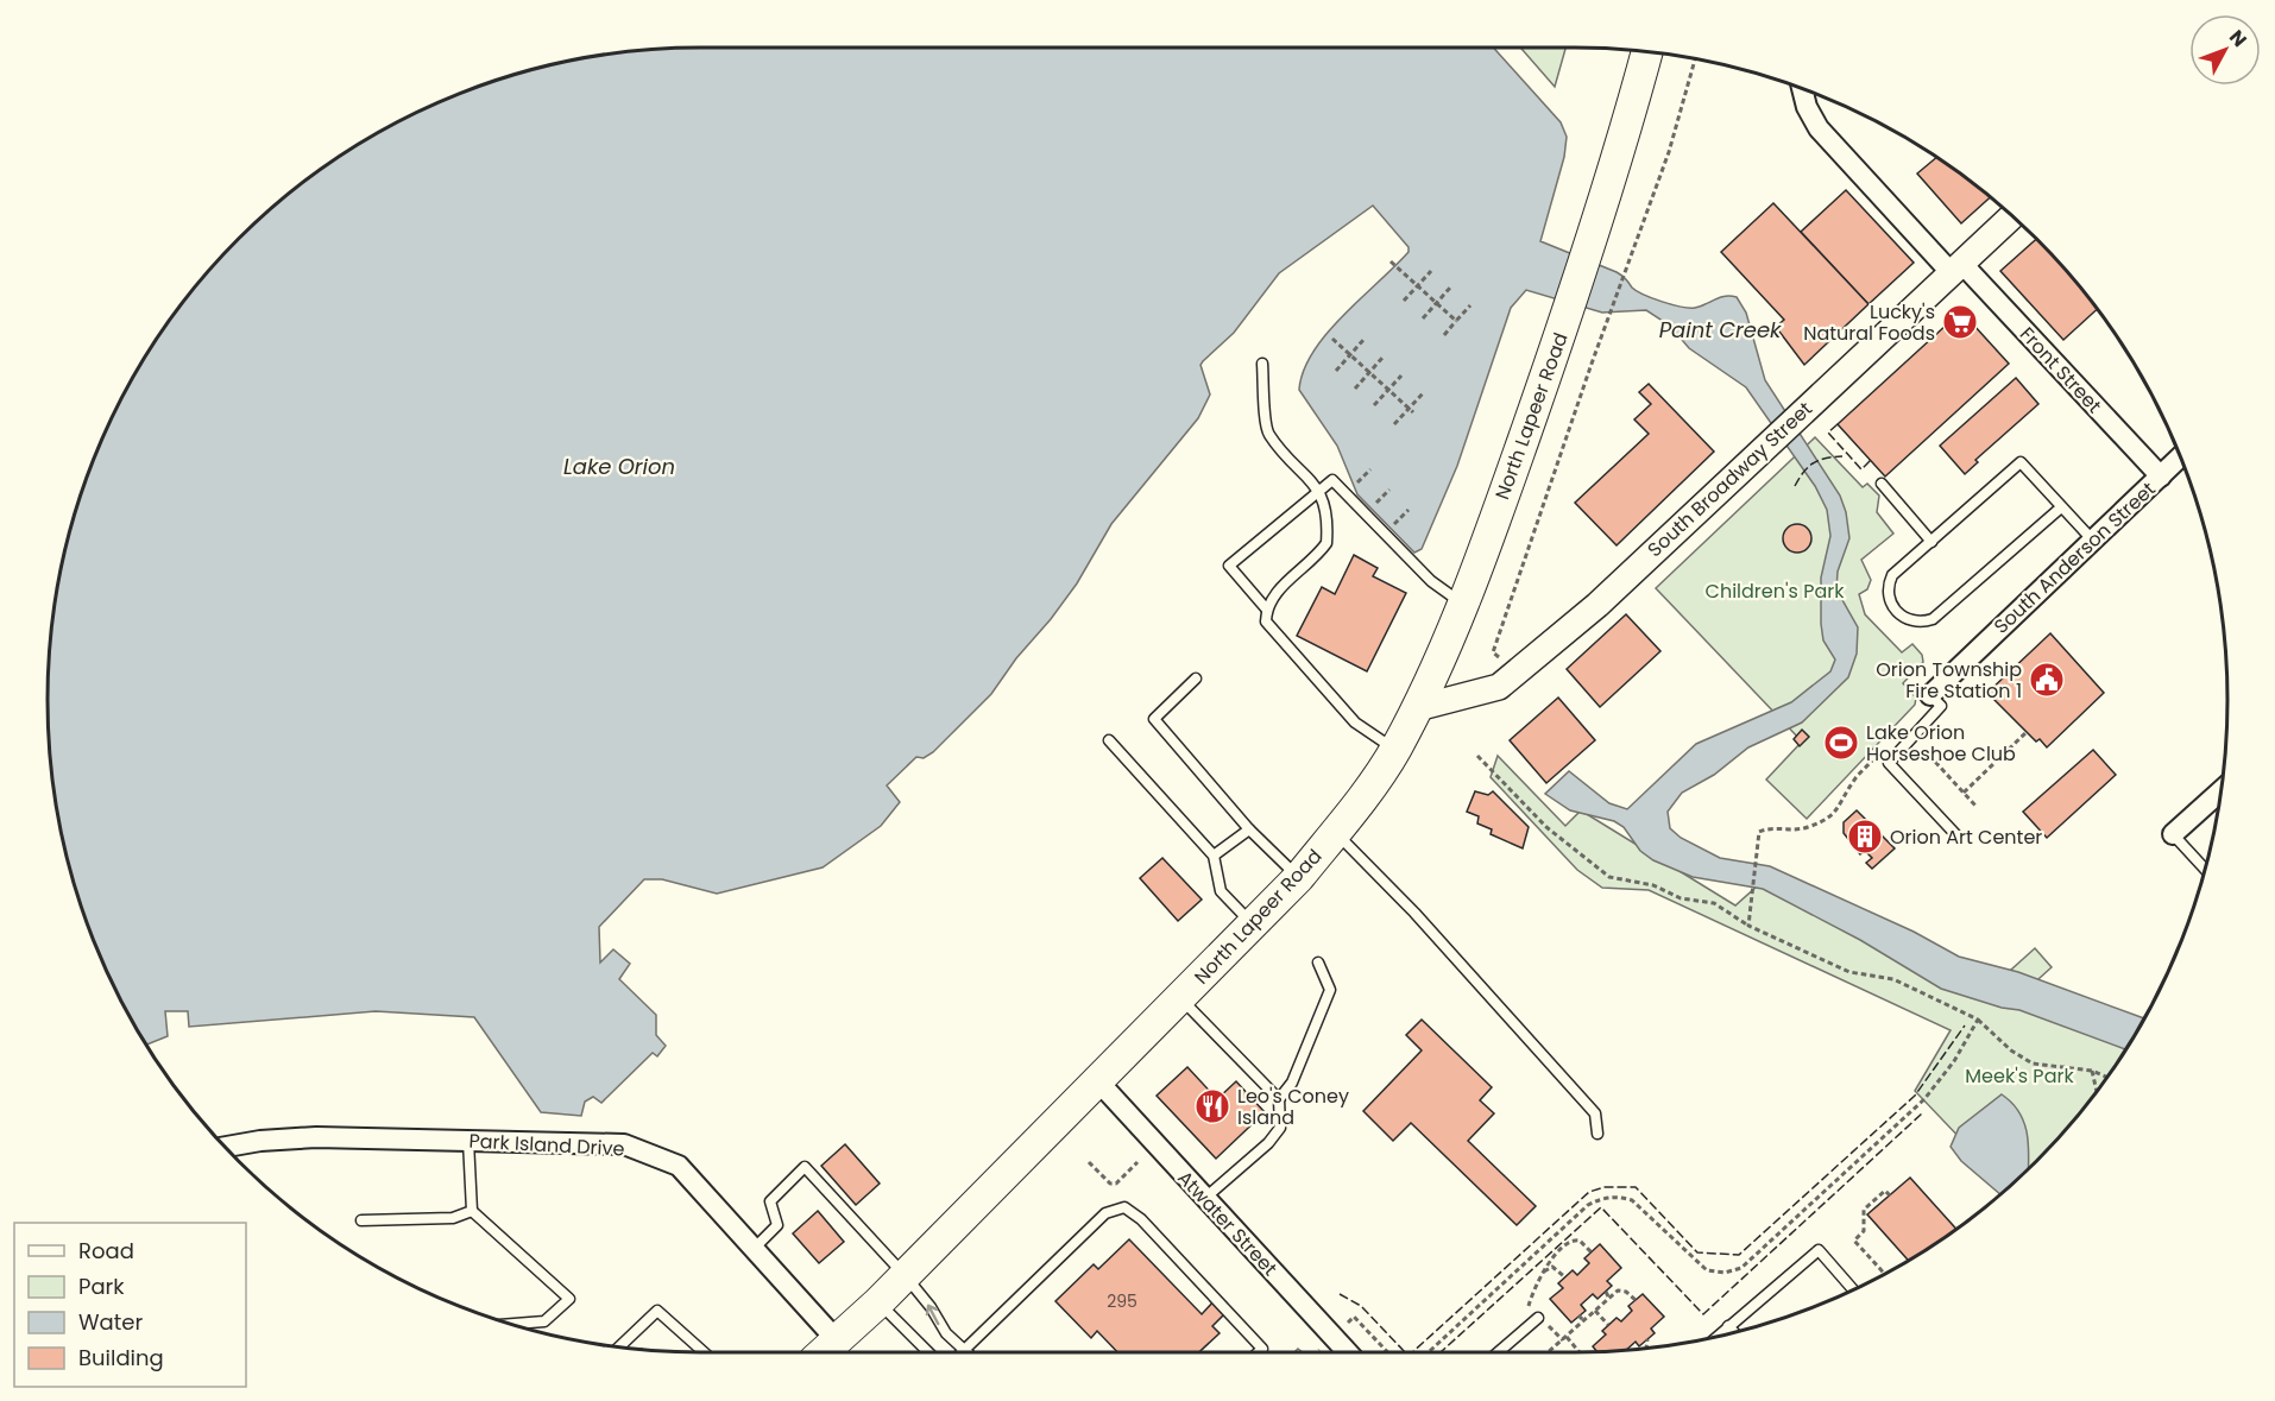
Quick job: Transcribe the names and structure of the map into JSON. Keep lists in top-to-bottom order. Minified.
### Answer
{"streets":{"main road":["North Lapeer Road"],"street":["Front Street","South Broadway Street","South Anderson Street","Park Island Drive","Atwater Street"]},"crossings":[["Front Street","South Broadway Street"],["Front Street","South Anderson Street"],["North Lapeer Road","South Broadway Street"],["North Lapeer Road","Park Island Drive"],["North Lapeer Road","Atwater Street"]],"water":["Paint Creek","Lake Orion"],"parks":["Children's Park","Meek's Park"],"places":{"supermarket":["Lucky's Natural Foods"],"public building":["Orion Township Fire Station 1"],"sports":["Lake Orion Horseshoe Club"],"building":["Orion Art Center"],"restaurant":["Leo's Coney Island"]},"house_numbers":["295"],"legend":["Road","Park","Water","Building"],"north":"top right"}
